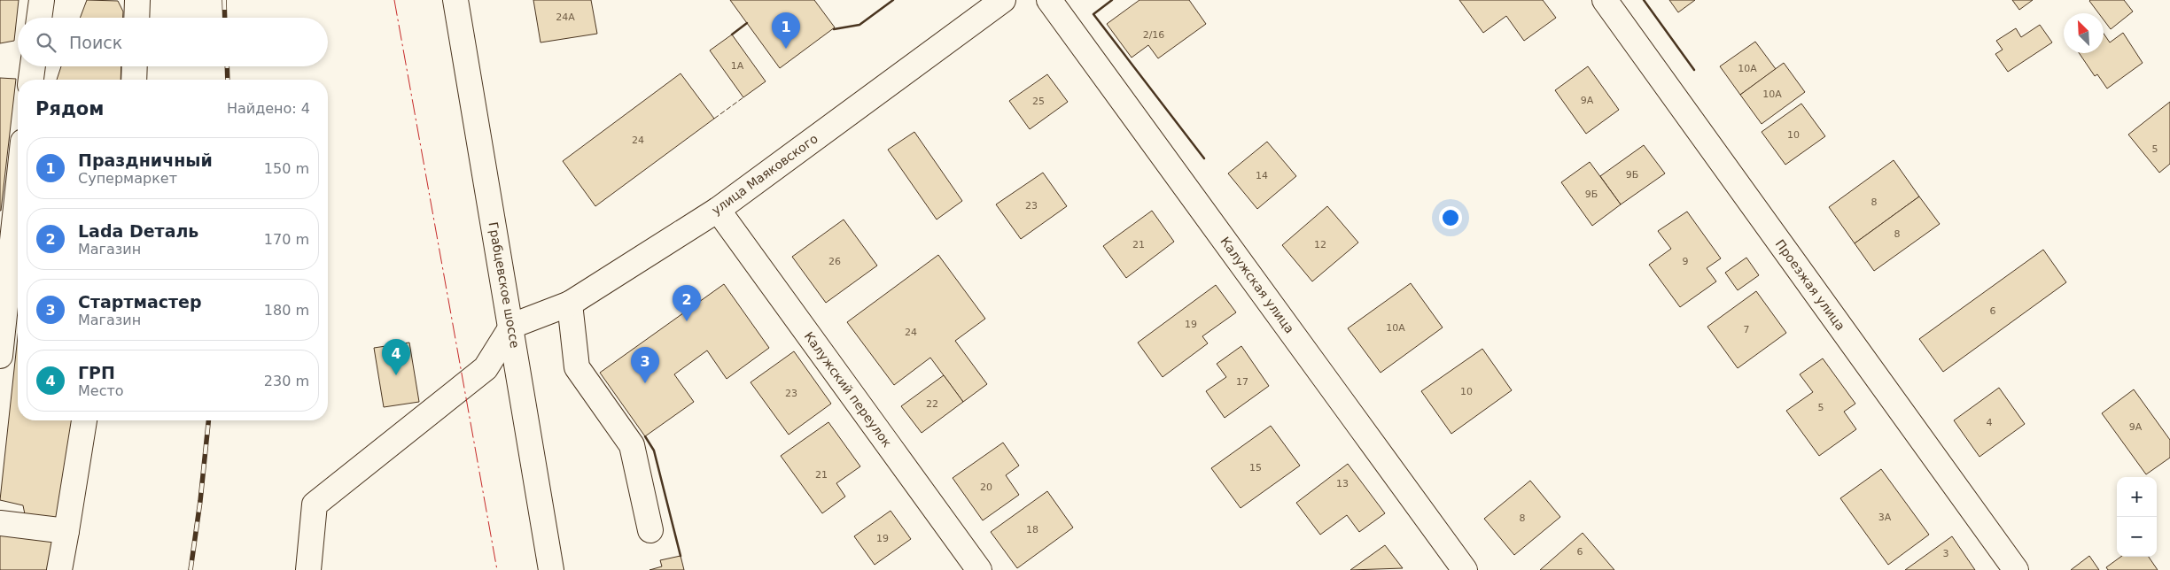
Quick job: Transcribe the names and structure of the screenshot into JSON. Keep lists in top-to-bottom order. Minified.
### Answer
{"streets":{"street":["улица Маяковского","Грабцевское шоссе","Калужская улица","Проезжая улица","Калужский переулок"]},"crossings":[["улица Маяковского","Грабцевское шоссе"],["улица Маяковского","Калужский переулок"]],"house_numbers":["24А","2/16","1А","10А","10А","9А","25","10","24","5","9Б","14","9Б","8","23","8","21","12","26","9","6","19","10А","7","24","17","10","23","22","5","4","9А","15","21","13","20","3А","8","18","19","6","3"],"north":"top left","page":{"pins":["1","2","4","3"],"search":"Поиск","heading":["Рядом","Найдено: 4"],"list":[{"mark":"1","name":"Праздничный","note":"Супермаркет","value":"150 m"},{"mark":"2","name":"Lada Dеталь","note":"Магазин","value":"170 m"},{"mark":"3","name":"Стартмастер","note":"Магазин","value":"180 m"},{"mark":"4","name":"ГРП","note":"Место","value":"230 m"}],"map_buttons":["+","−"]}}
